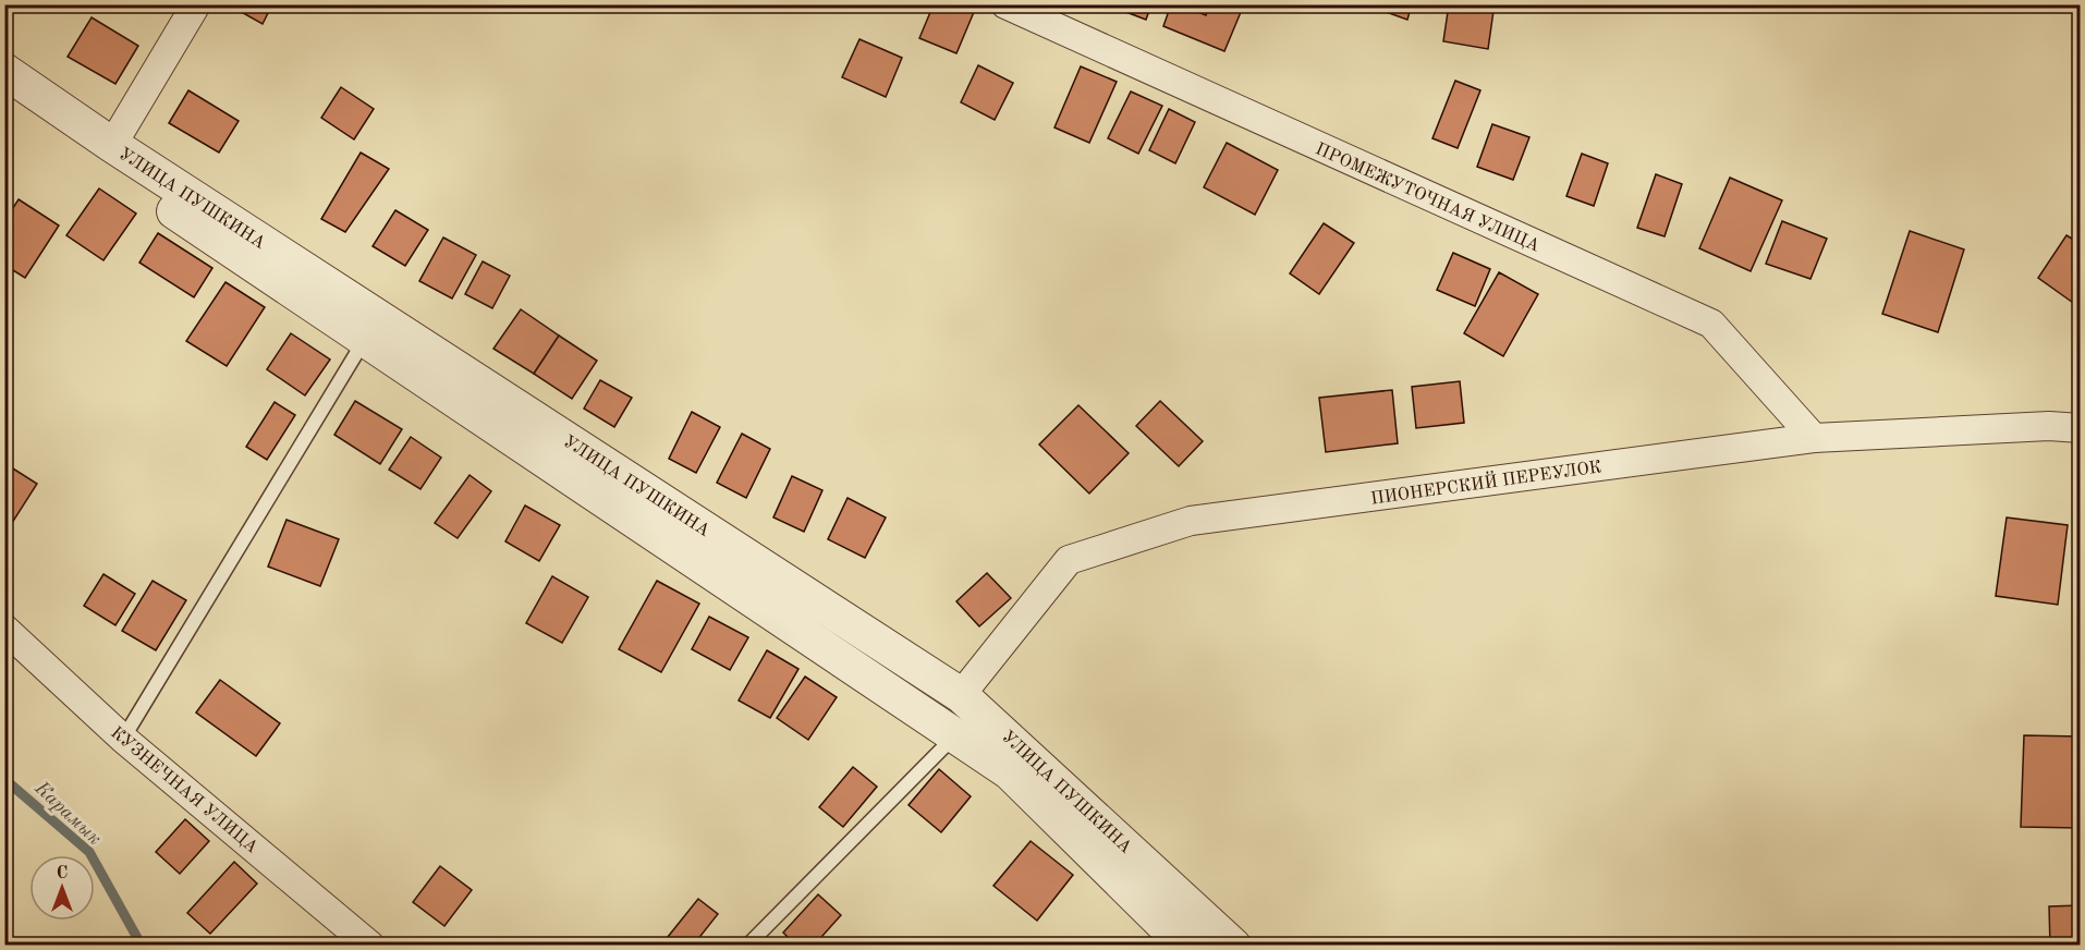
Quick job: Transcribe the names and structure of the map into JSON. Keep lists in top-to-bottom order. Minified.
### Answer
{"streets":{"street":["ПРОМЕЖУТОЧНАЯ УЛИЦА","УЛИЦА ПУШКИНА","ПИОНЕРСКИЙ ПЕРЕУЛОК","КУЗНЕЧНАЯ УЛИЦА"]},"crossings":[["ПРОМЕЖУТОЧНАЯ УЛИЦА","ПИОНЕРСКИЙ ПЕРЕУЛОК"],["УЛИЦА ПУШКИНА","ПИОНЕРСКИЙ ПЕРЕУЛОК"]],"water":["Карамык"],"north":"top"}
